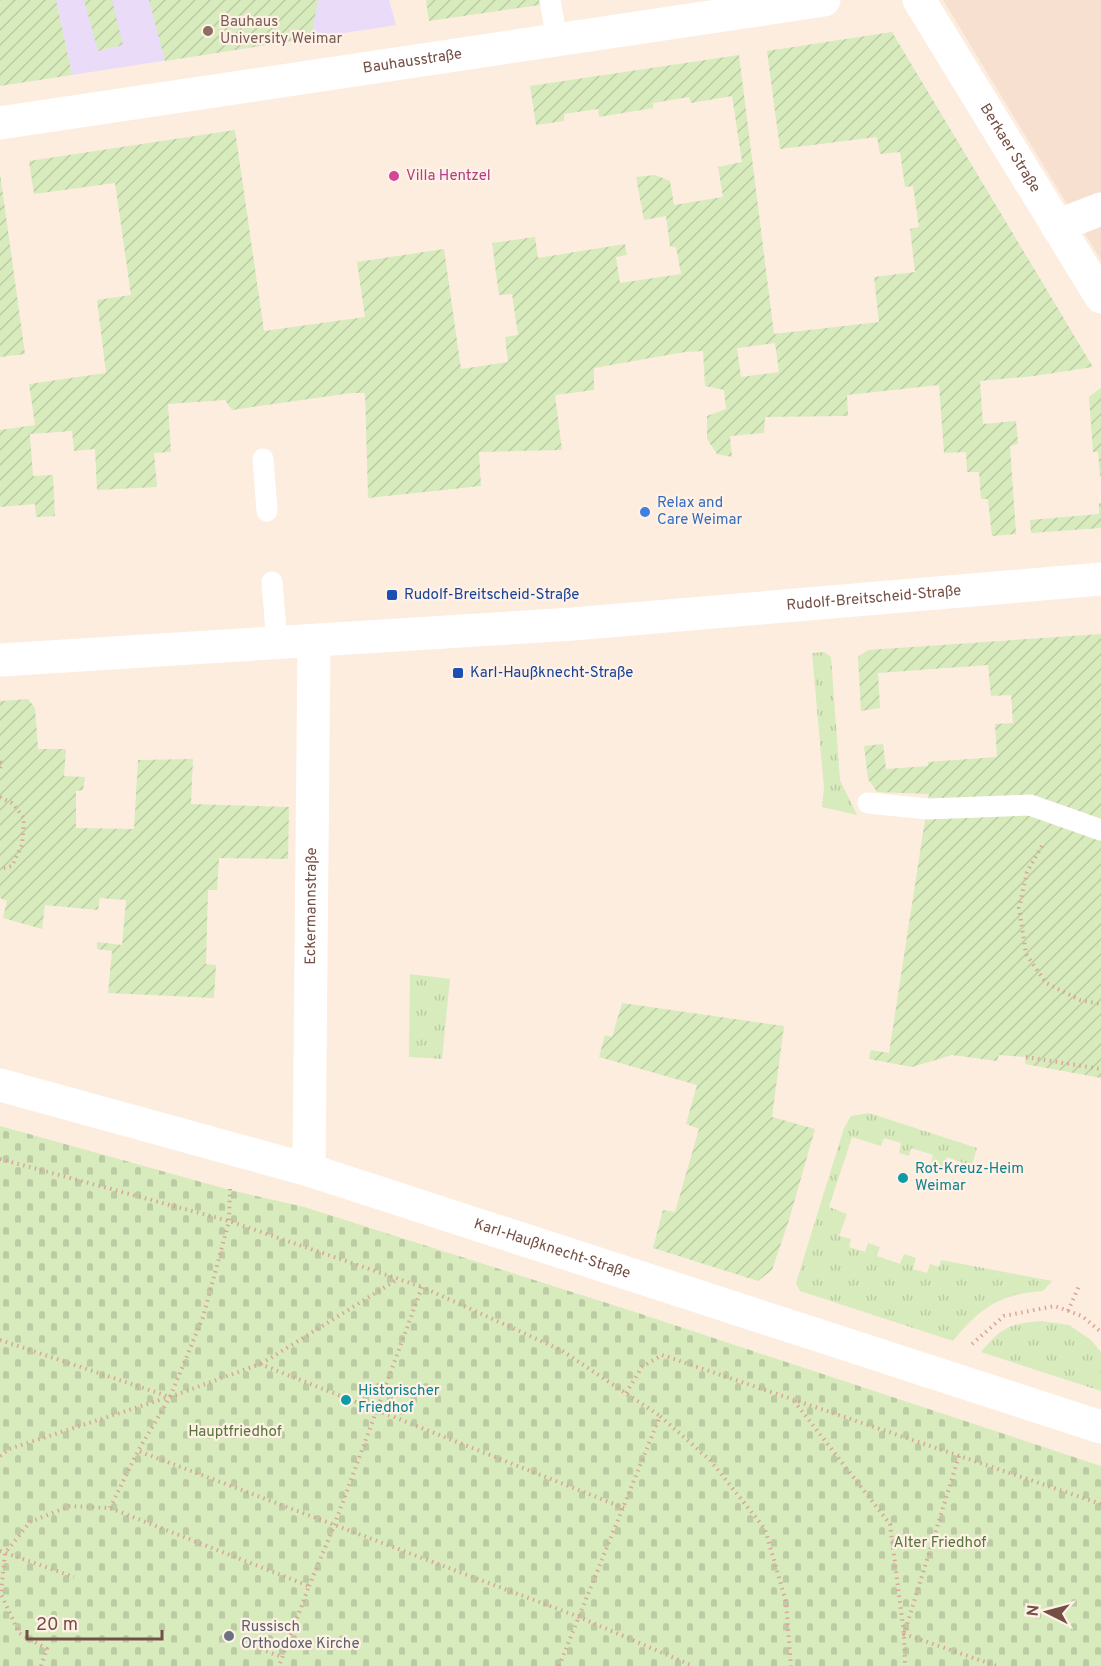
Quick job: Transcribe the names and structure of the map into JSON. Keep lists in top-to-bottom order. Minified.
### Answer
{"streets":{"street":["Bauhausstraße","Berkaer Straße","Rudolf-Breitscheid-Straße","Eckermannstraße","Karl-Haußknecht-Straße"]},"crossings":[["Rudolf-Breitscheid-Straße","Eckermannstraße"],["Eckermannstraße","Karl-Haußknecht-Straße"]],"parks":["Hauptfriedhof","Alter Friedhof"],"places":{"other":["Bauhaus University Weimar","Villa Hentzel","Relax and Care Weimar","Rot-Kreuz-Heim Weimar","Historischer Friedhof","Russisch Orthodoxe Kirche"],"transit":["Rudolf-Breitscheid-Straße","Karl-Haußknecht-Straße"]},"scale_bar":"20 m","north":"left"}
